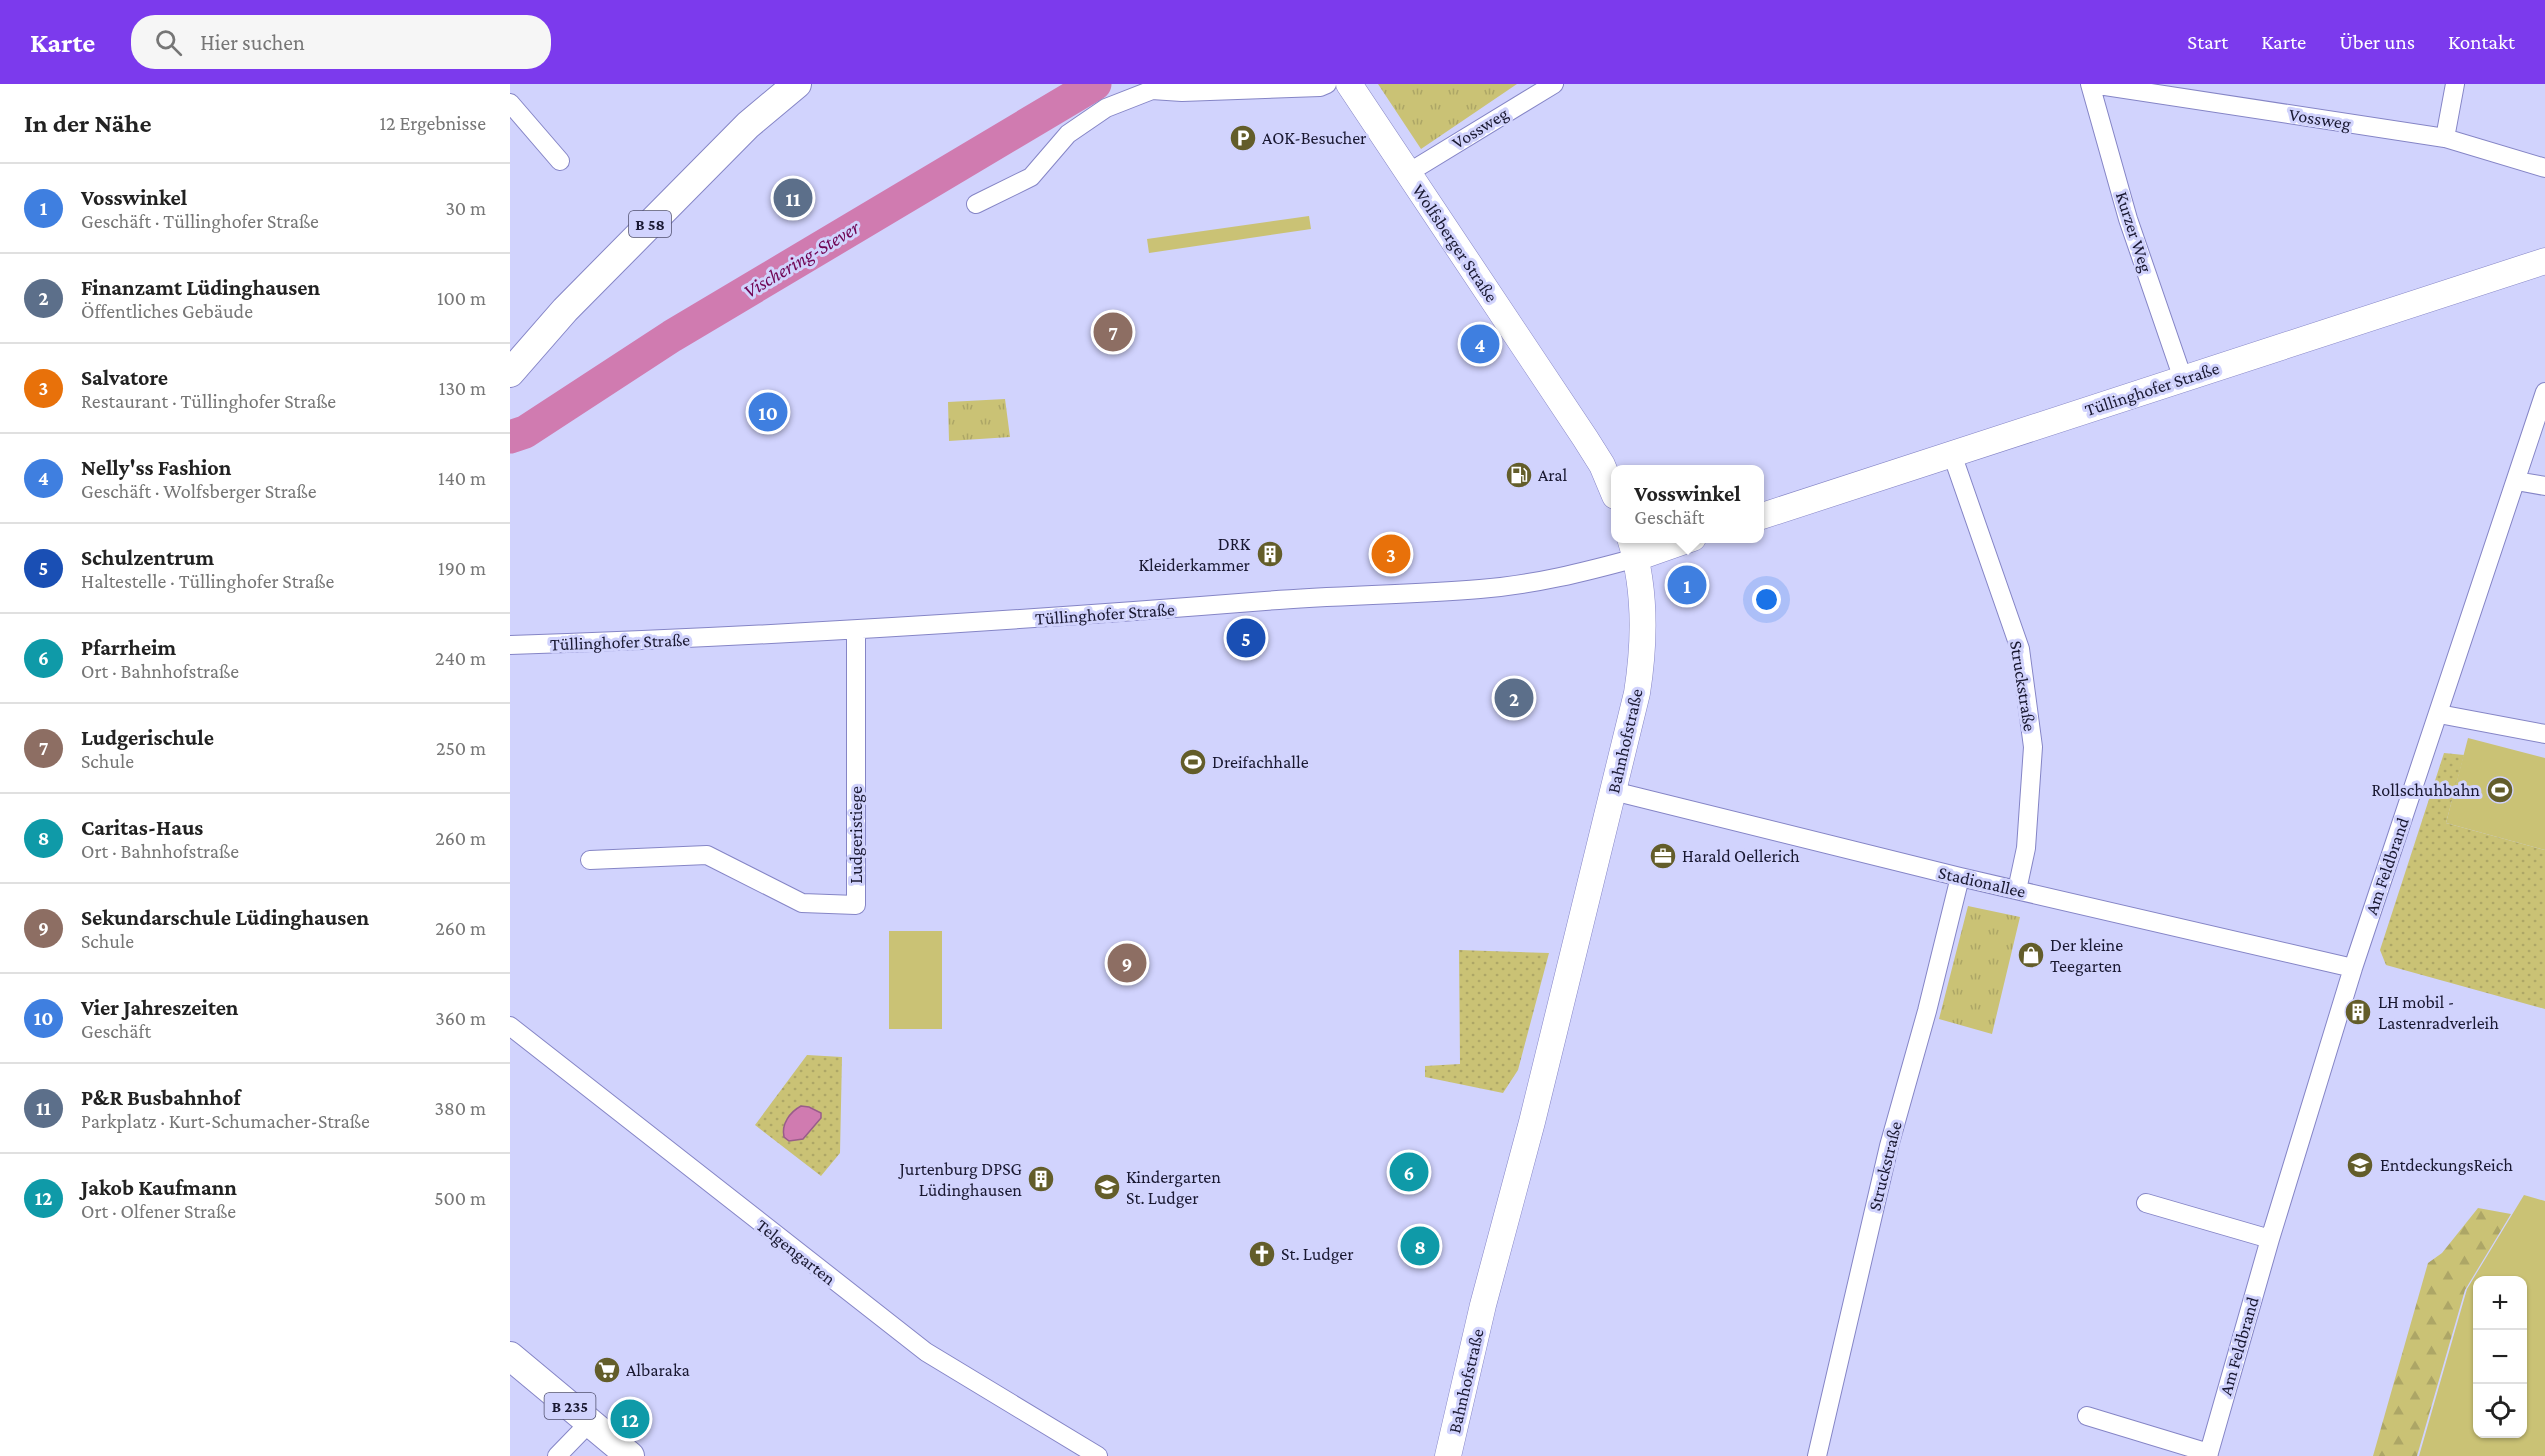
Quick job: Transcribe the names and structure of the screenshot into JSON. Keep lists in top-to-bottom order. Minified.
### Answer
{"streets":{"main road":["B 58","Wolfsberger Straße","Tüllinghofer Straße","Bahnhofstraße","B 235"],"street":["Vossweg","Kurzer Weg","Struckstraße","Ludgeristiege","Am Feldbrand","Stadionallee","Telgengarten"]},"crossings":[["Vossweg","Kurzer Weg"],["Vossweg","Wolfsberger Straße"],["Kurzer Weg","Tüllinghofer Straße"],["Tüllinghofer Straße","Struckstraße"],["Tüllinghofer Straße","Bahnhofstraße"],["Tüllinghofer Straße","Ludgeristiege"],["Struckstraße","Stadionallee"],["Bahnhofstraße","Stadionallee"],["Am Feldbrand","Stadionallee"]],"water":["Vischering-Stever"],"places":{"parking":["AOK-Besucher"],"fuel station":["Aral"],"building":["DRK Kleiderkammer","LH mobil - Lastenradverleih","Jurtenburg DPSG Lüdinghausen"],"sports":["Dreifachhalle","Rollschuhbahn"],"office":["Harald Oellerich"],"shop":["Der kleine Teegarten"],"school or university":["EntdeckungsReich","Kindergarten St. Ludger"],"church":["St. Ludger"],"supermarket":["Albaraka"]},"page":{"header":"Karte","search":"Hier suchen","nav":["Start","Karte","Über uns","Kontakt"],"heading":["In der Nähe","12 Ergebnisse"],"list":[{"mark":"1","name":"Vosswinkel","note":"Geschäft · Tüllinghofer Straße","value":"30 m"},{"mark":"2","name":"Finanzamt Lüdinghausen","note":"Öffentliches Gebäude","value":"100 m"},{"mark":"3","name":"Salvatore","note":"Restaurant · Tüllinghofer Straße","value":"130 m"},{"mark":"4","name":"Nelly'ss Fashion","note":"Geschäft · Wolfsberger Straße","value":"140 m"},{"mark":"5","name":"Schulzentrum","note":"Haltestelle · Tüllinghofer Straße","value":"190 m"},{"mark":"6","name":"Pfarrheim","note":"Ort · Bahnhofstraße","value":"240 m"},{"mark":"7","name":"Ludgerischule","note":"Schule","value":"250 m"},{"mark":"8","name":"Caritas-Haus","note":"Ort · Bahnhofstraße","value":"260 m"},{"mark":"9","name":"Sekundarschule Lüdinghausen","note":"Schule","value":"260 m"},{"mark":"10","name":"Vier Jahreszeiten","note":"Geschäft","value":"360 m"},{"mark":"11","name":"P&R Busbahnhof","note":"Parkplatz · Kurt-Schumacher-Straße","value":"380 m"},{"mark":"12","name":"Jakob Kaufmann","note":"Ort · Olfener Straße","value":"500 m"}],"pins":["11","7","4","10","3","1","5","2","9","6","8","12"],"popup":["Vosswinkel","Geschäft"],"map_buttons":["+","−"]}}
